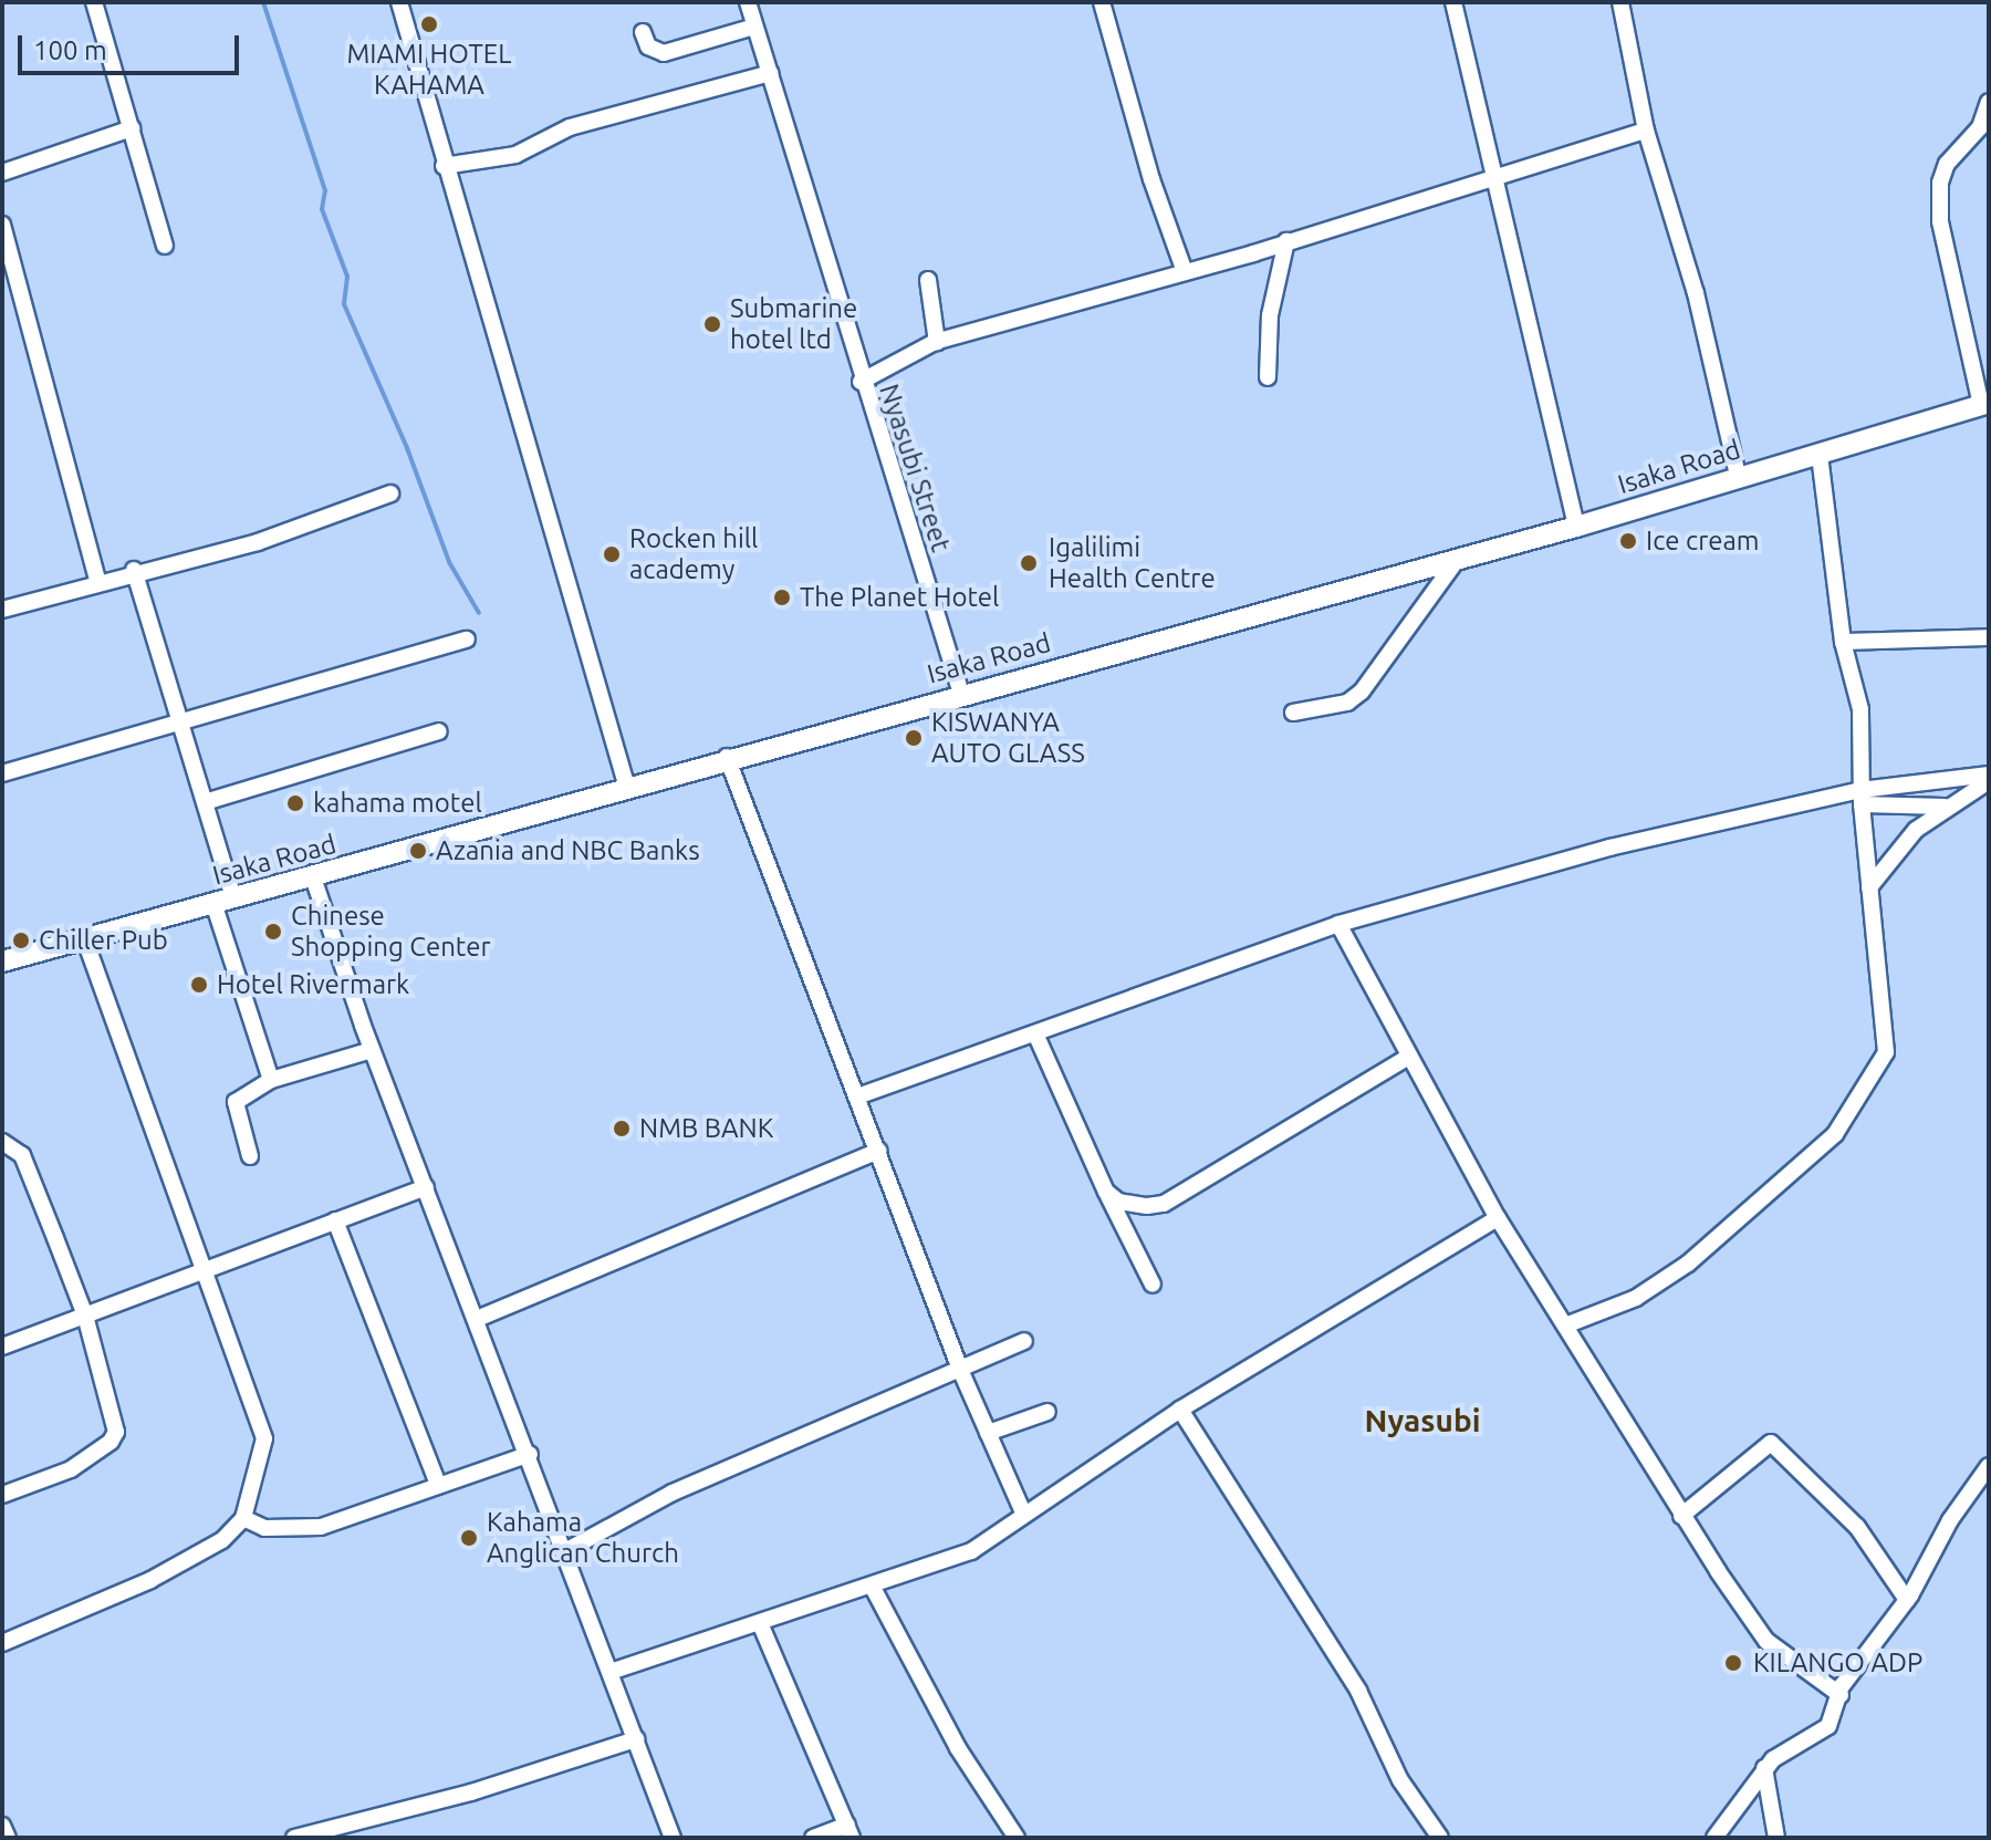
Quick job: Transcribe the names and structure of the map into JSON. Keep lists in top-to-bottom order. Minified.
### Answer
{"streets":{"street":["Isaka Road","Nyasubi Street"]},"crossings":[["Isaka Road","Nyasubi Street"]],"districts":["Nyasubi"],"places":["MIAMI HOTEL KAHAMA","Submarine hotel ltd","Ice cream","Rocken hill academy","Igalilimi Health Centre","The Planet Hotel","KISWANYA AUTO GLASS","kahama motel","Azania and NBC Banks","Chinese Shopping Center","Chiller Pub","Hotel Rivermark","NMB BANK","Kahama Anglican Church","KILANGO ADP"],"scale_bar":"100 m"}
